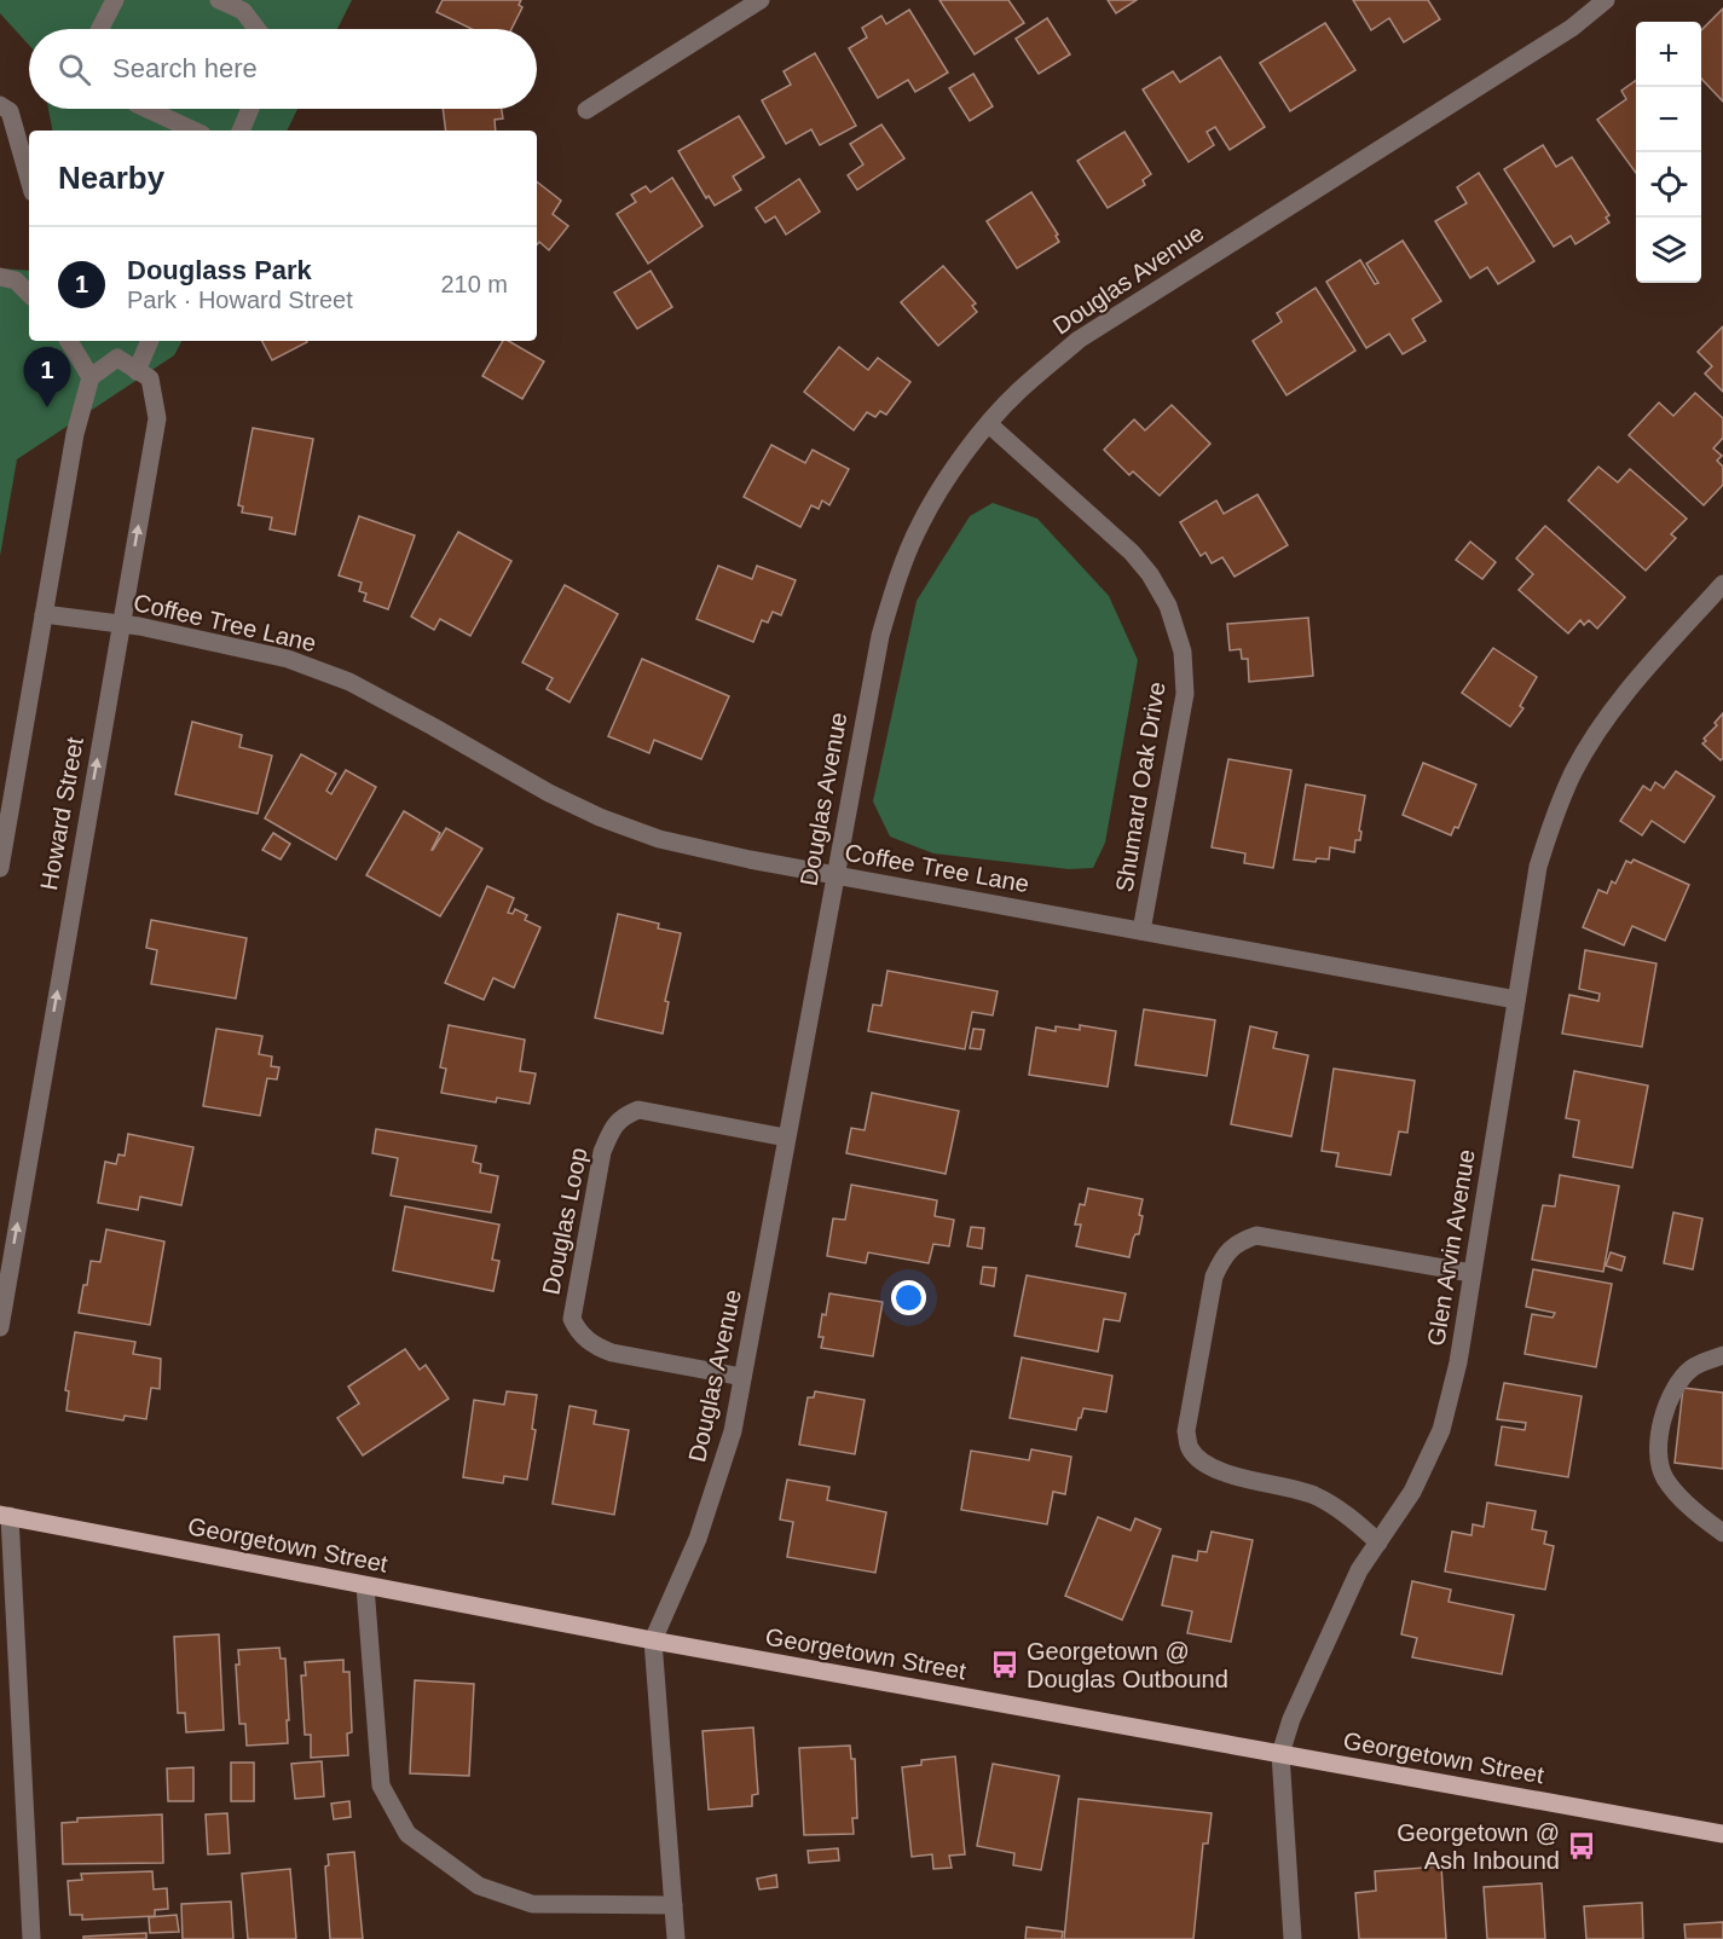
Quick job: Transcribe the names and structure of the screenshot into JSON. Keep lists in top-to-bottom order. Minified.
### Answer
{"streets":{"main road":["Georgetown Street"],"street":["Douglas Avenue","Coffee Tree Lane","Shumard Oak Drive","Howard Street","Douglas Loop","Glen Arvin Avenue"]},"crossings":[["Douglas Avenue","Coffee Tree Lane"],["Douglas Avenue","Shumard Oak Drive"],["Douglas Avenue","Douglas Loop"],["Douglas Avenue","Georgetown Street"],["Coffee Tree Lane","Shumard Oak Drive"],["Coffee Tree Lane","Howard Street"],["Coffee Tree Lane","Glen Arvin Avenue"],["Glen Arvin Avenue","Georgetown Street"]],"places":{"bus stop":["Georgetown @ Douglas Outbound","Georgetown @ Ash Inbound"]},"page":{"map_buttons":["+","−"],"search":"Search here","heading":"Nearby","list":[{"mark":"1","name":"Douglass Park","note":"Park · Howard Street","value":"210 m"}],"pins":"1"}}
